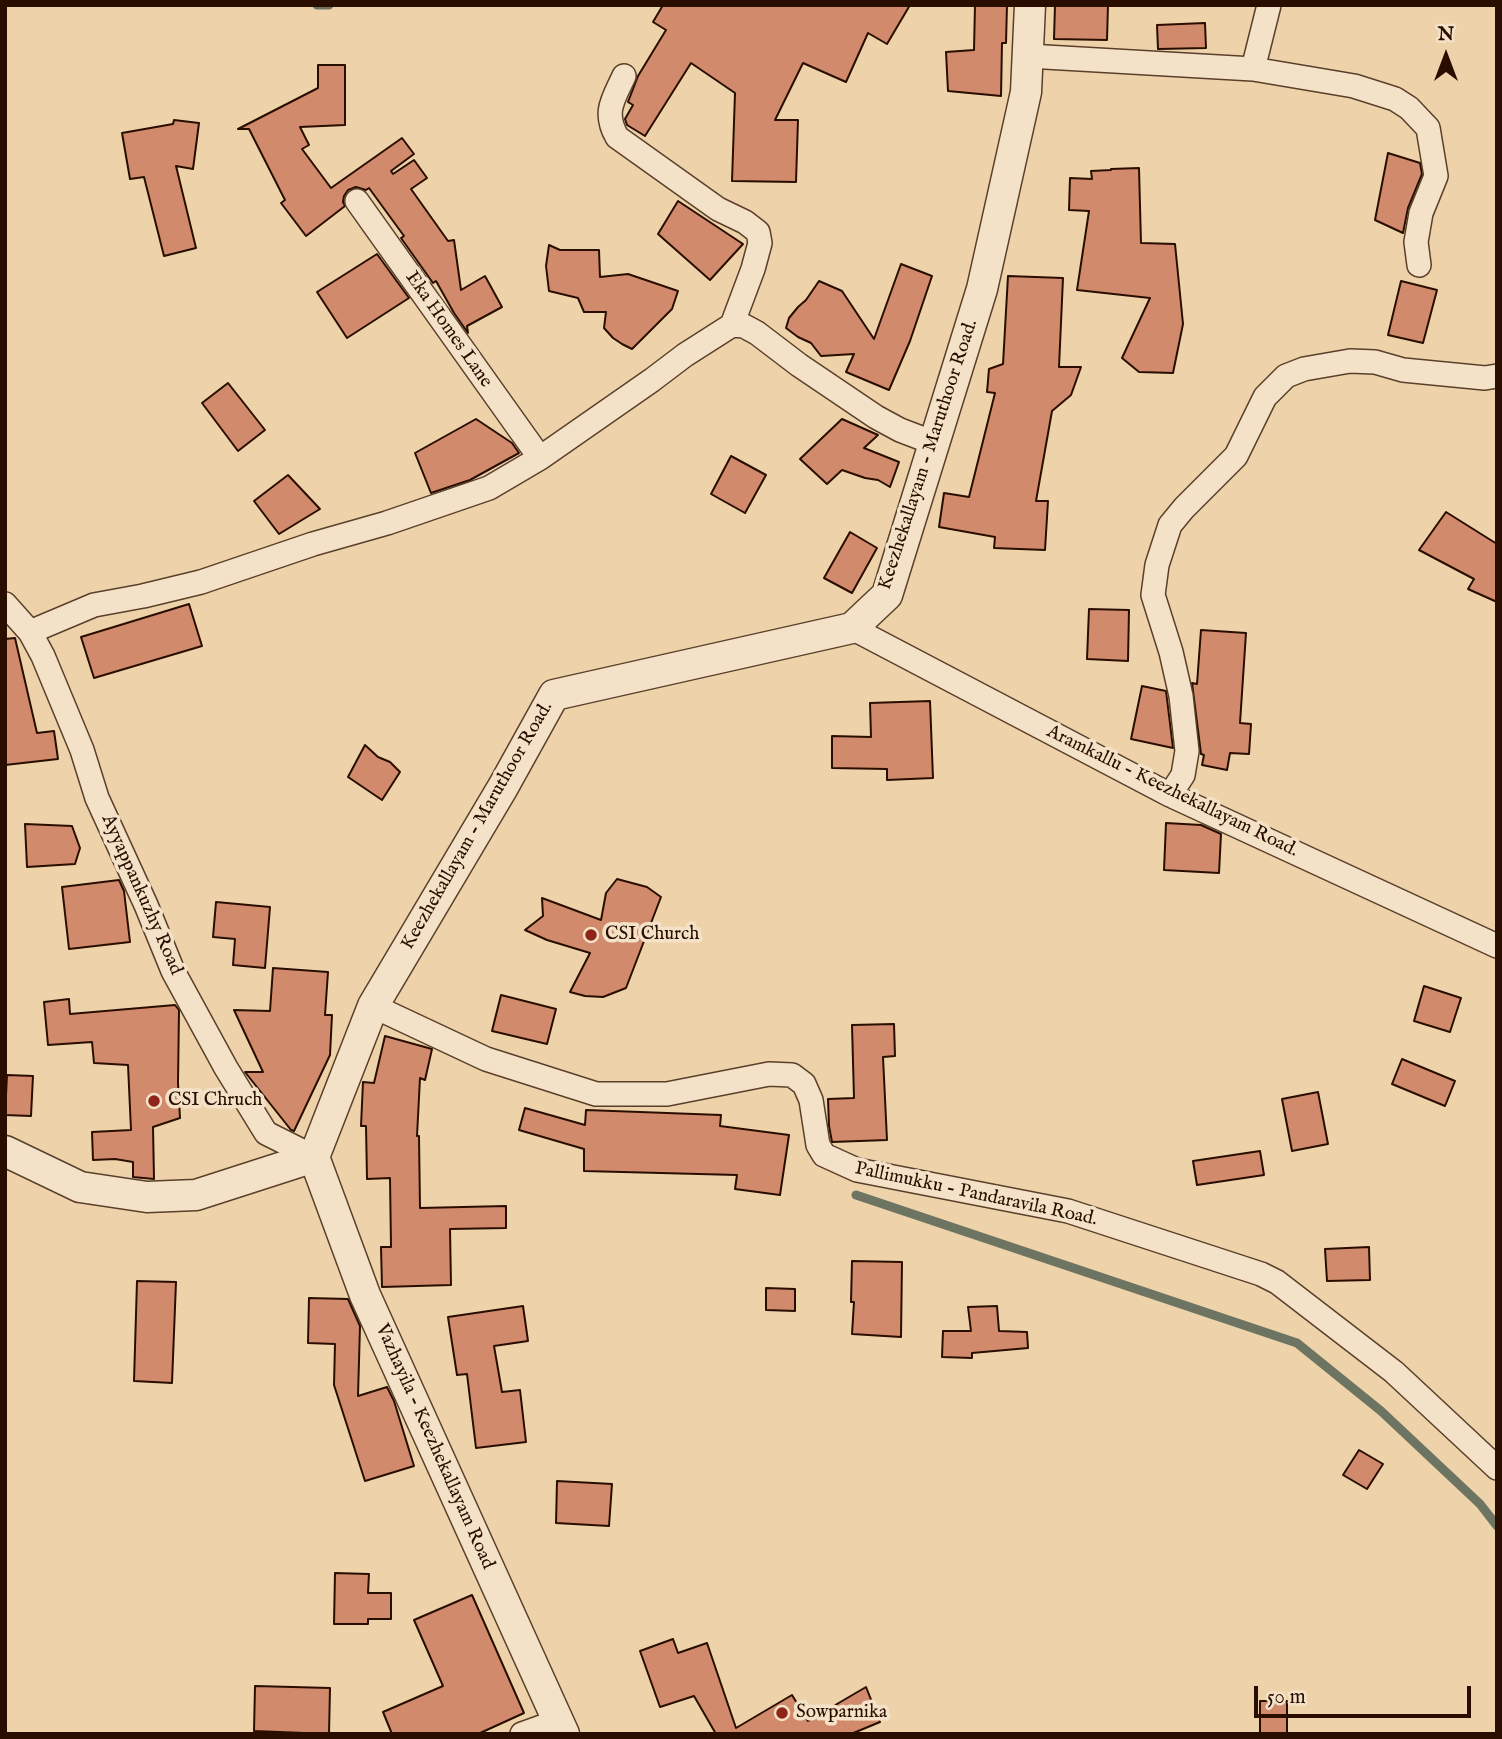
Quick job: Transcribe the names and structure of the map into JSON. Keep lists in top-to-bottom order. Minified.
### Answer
{"streets":{"street":["Eka Homes Lane","Keezhekallayam - Maruthoor Road.","Aramkallu - Keezhekallayam Road.","Ayyappankuzhy Road","Pallimukku - Pandaravila Road.","Vazhayila - Keezhekallayam Road"]},"crossings":[["Keezhekallayam - Maruthoor Road.","Aramkallu - Keezhekallayam Road."],["Keezhekallayam - Maruthoor Road.","Ayyappankuzhy Road"],["Keezhekallayam - Maruthoor Road.","Pallimukku - Pandaravila Road."],["Keezhekallayam - Maruthoor Road.","Vazhayila - Keezhekallayam Road"],["Ayyappankuzhy Road","Vazhayila - Keezhekallayam Road"]],"places":["CSI Church","CSI Chruch","Sowparnika"],"scale_bar":"50 m","north":"top"}
